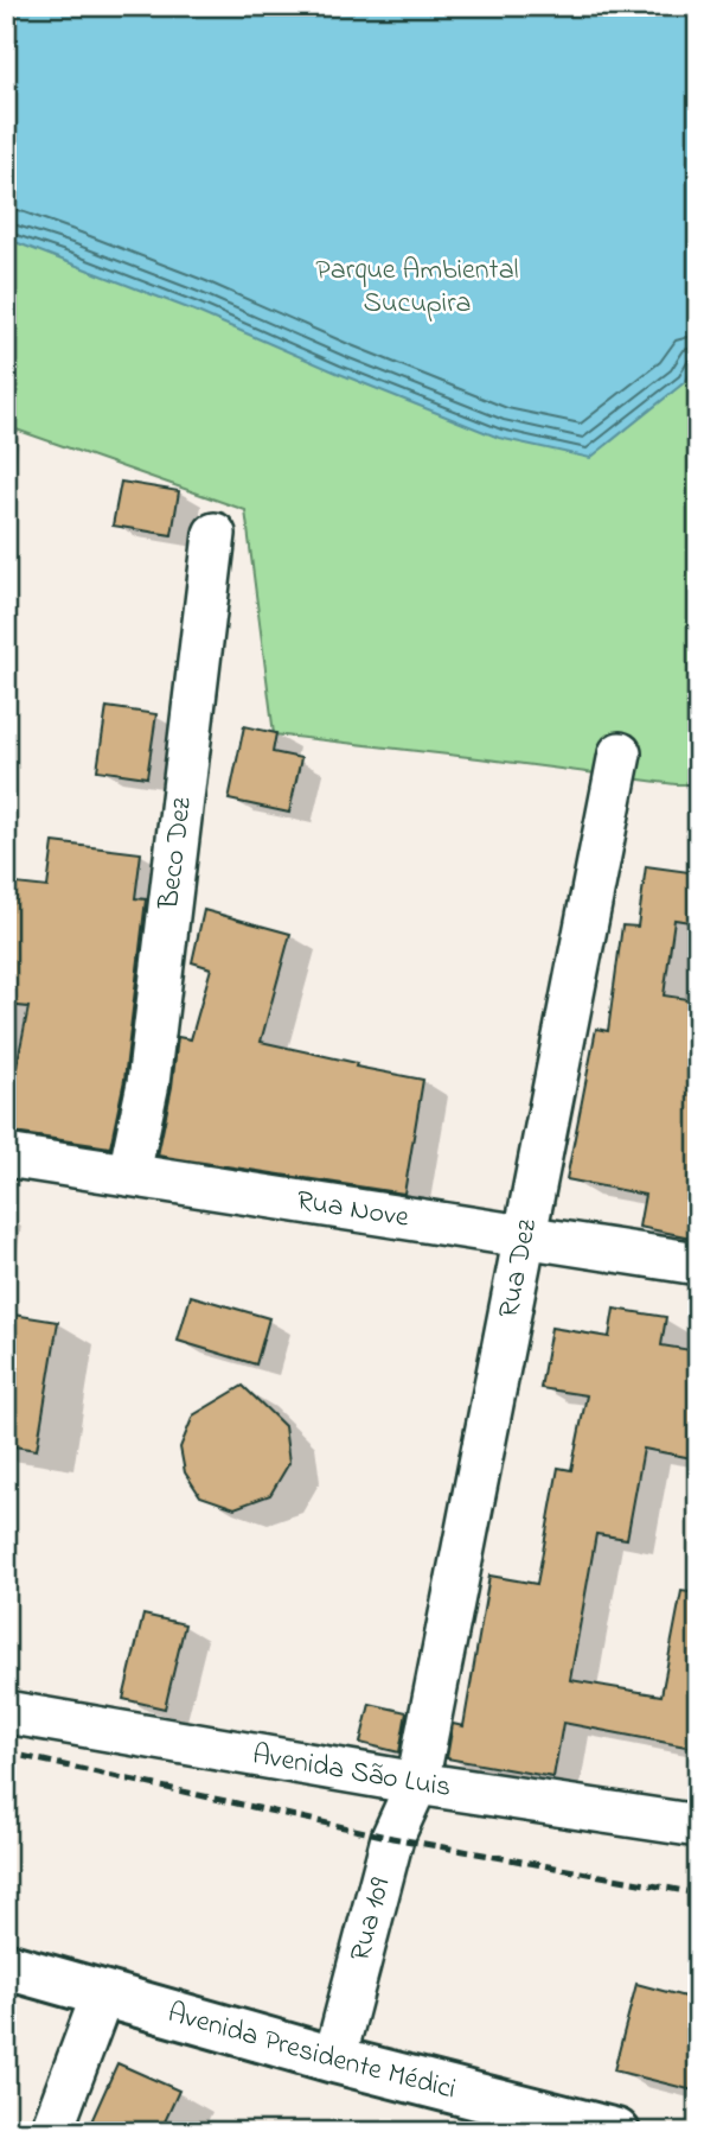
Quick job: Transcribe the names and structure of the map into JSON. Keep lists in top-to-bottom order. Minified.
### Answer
{"streets":{"main road":["Avenida Presidente Médici"],"street":["Beco Dez","Rua Nove","Rua Dez","Avenida São Luis","Rua 109"]},"crossings":[["Beco Dez","Rua Nove"],["Rua Nove","Rua Dez"],["Rua Dez","Avenida São Luis"],["Rua Dez","Rua 109"],["Avenida São Luis","Rua 109"],["Rua 109","Avenida Presidente Médici"]],"parks":["Parque Ambiental Sucupira"]}
